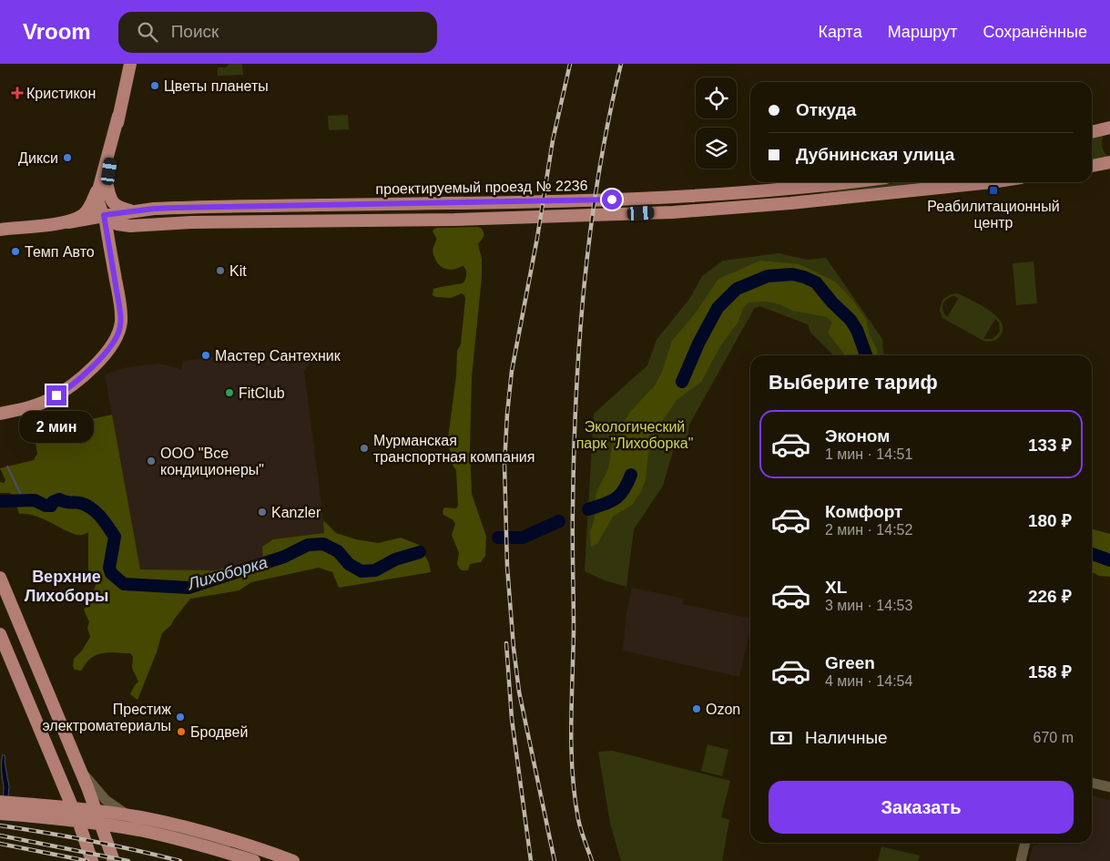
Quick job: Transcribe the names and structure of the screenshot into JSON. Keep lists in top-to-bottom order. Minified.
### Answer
{"streets":{"main road":["проектируемый проезд № 2236"]},"districts":["Верхние Лихоборы"],"water":["Лихоборка"],"parks":["Экологический парк \"Лихоборка\""],"places":{"other":["Цветы планеты","Дикси","Темп Авто","Kit","Мастер Сантехник","FitClub","Мурманская транспортная компания","ООО \"Все кондиционеры\"","Kanzler","Ozon","Престиж электроматериалы","Бродвей"],"health":["Кристикон"],"transit":["Реабилитационный центр"]},"page":{"header":"Vroom","search":"Поиск","nav":["Карта","Маршрут","Сохранённые"],"banner":["Откуда","Дубнинская улица"],"heading":"Выберите тариф","list":[{"name":"Эконом","note":"1 мин · 14:51","value":"133 ₽"},{"name":"Комфорт","note":"2 мин · 14:52","value":"180 ₽"},{"name":"XL","note":"3 мин · 14:53","value":"226 ₽"},{"name":"Green","note":"4 мин · 14:54","value":"158 ₽"}],"bubble":"2 мин","pay":["Наличные","670 m"],"buttons":"Заказать"}}
